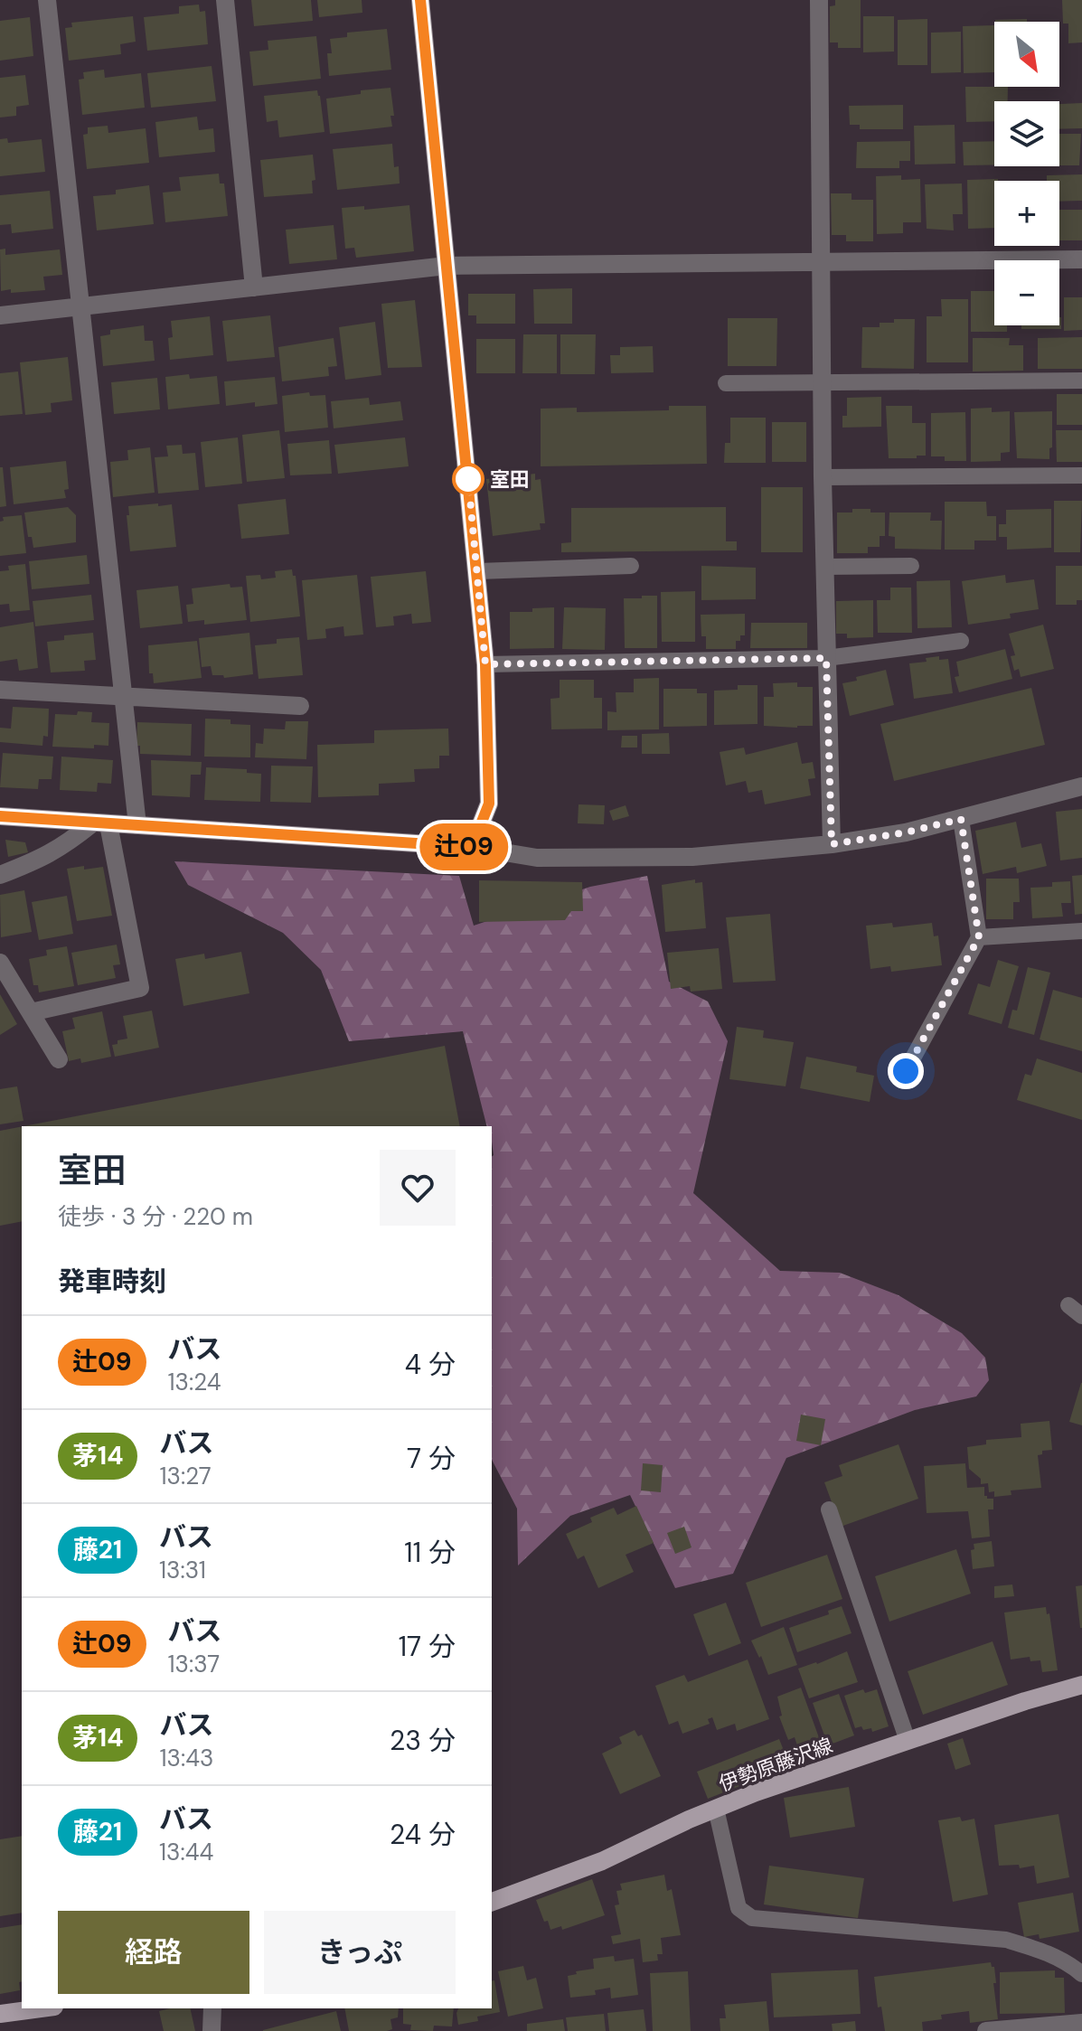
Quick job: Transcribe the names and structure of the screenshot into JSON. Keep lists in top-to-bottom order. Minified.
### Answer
{"streets":{"main road":["伊勢原藤沢線"]},"places":["室田"],"lines":["bus line 辻09"],"north":"bottom right","page":{"on_map":"辻09","map_buttons":["+","−"],"heading":[["室田","徒歩 · 3 分 · 220 m"],"発車時刻"],"list":[{"mark":"辻09","name":"バス","note":"13:24","value":"4 分"},{"mark":"茅14","name":"バス","note":"13:27","value":"7 分"},{"mark":"藤21","name":"バス","note":"13:31","value":"11 分"},{"mark":"辻09","name":"バス","note":"13:37","value":"17 分"},{"mark":"茅14","name":"バス","note":"13:43","value":"23 分"},{"mark":"藤21","name":"バス","note":"13:44","value":"24 分"}],"buttons":["経路","きっぷ"]}}
